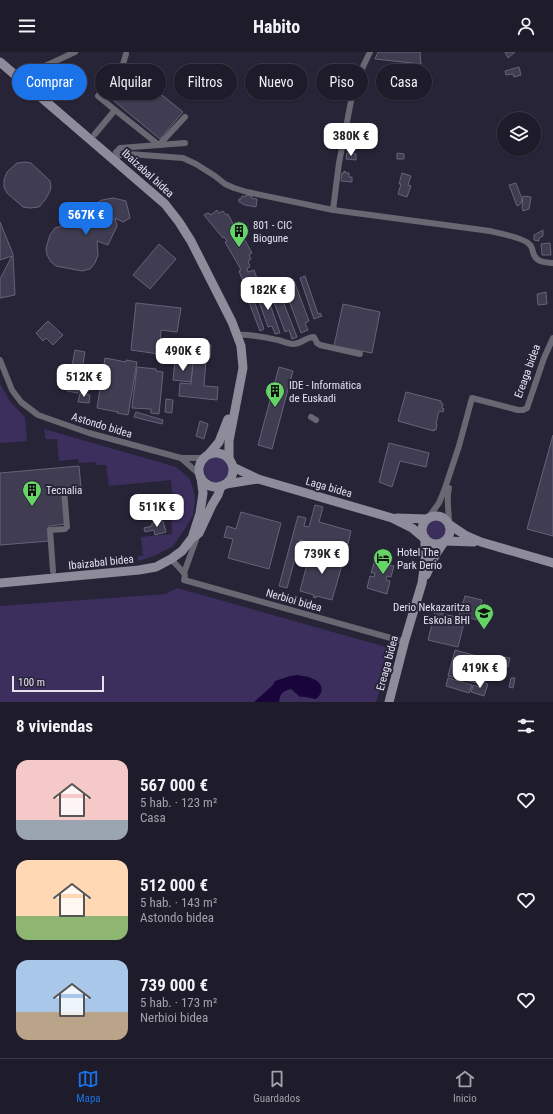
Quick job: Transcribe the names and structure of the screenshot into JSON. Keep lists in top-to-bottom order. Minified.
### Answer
{"streets":{"street":["Ibaizabal bidea","Ereaga bidea","Astondo bidea","Laga bidea","Nerbioi bidea"]},"crossings":[["Ibaizabal bidea","Astondo bidea"],["Ibaizabal bidea","Laga bidea"],["Ereaga bidea","Laga bidea"],["Ereaga bidea","Nerbioi bidea"],["Astondo bidea","Laga bidea"]],"places":{"building":["801 - CIC Biogune","IDE - Informática de Euskadi","Tecnalia"],"hotel":["Hotel The Park Derio"],"school or university":["Derio Nekazaritza Eskola BHI"]},"scale_bar":"100 m","page":{"header":"Habito","chip":["Comprar","Alquilar","Filtros","Nuevo","Piso","Casa"],"price":["380K €","567K €","182K €","490K €","512K €","511K €","739K €","419K €"],"scale":"100 m","heading":"8 viviendas","list":[{"name":"567 000 €","note":"5 hab. · 123 m² · Casa"},{"name":"512 000 €","note":"5 hab. · 143 m² · Astondo bidea"},{"name":"739 000 €","note":"5 hab. · 173 m² · Nerbioi bidea"}],"tabs":["Mapa","Guardados","Inicio"]}}
